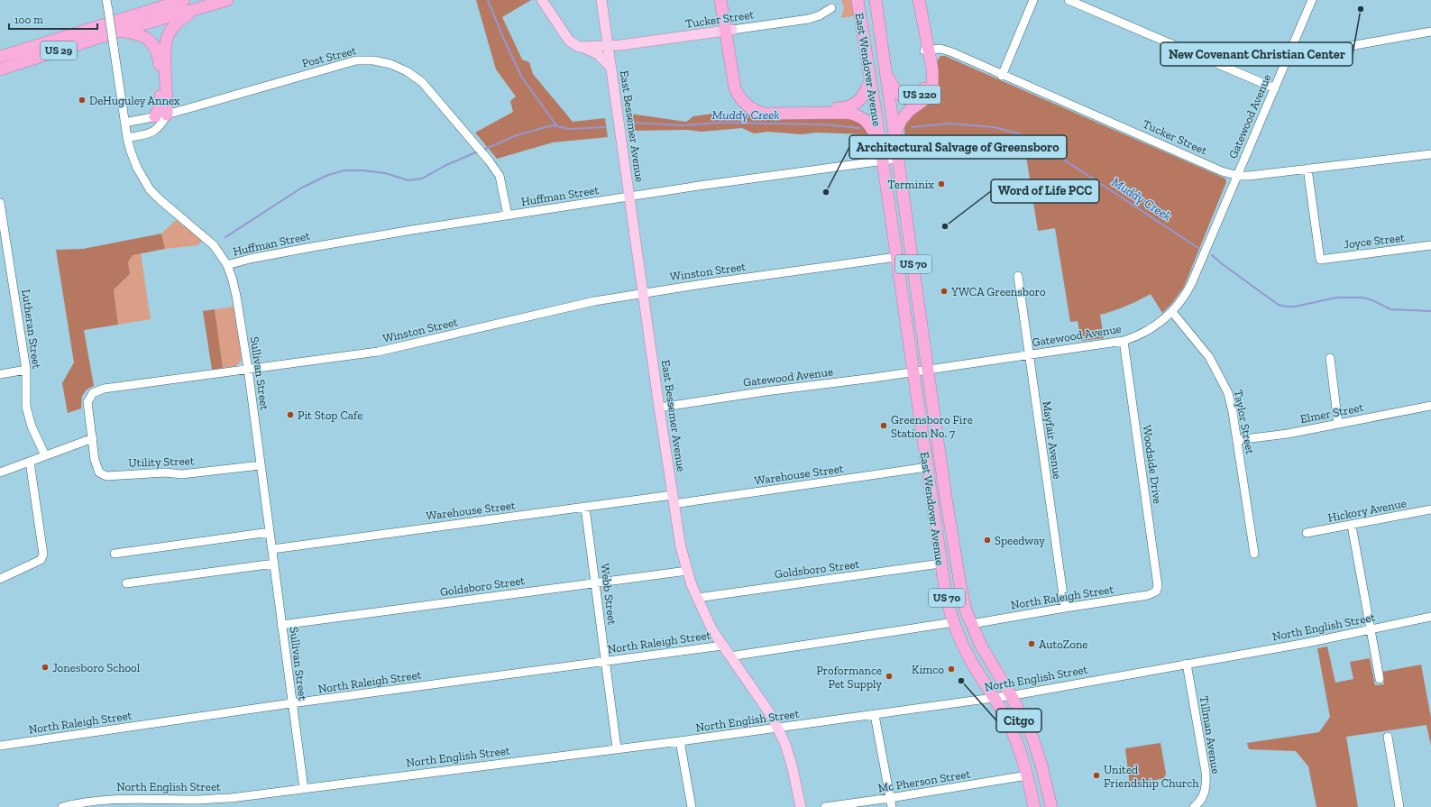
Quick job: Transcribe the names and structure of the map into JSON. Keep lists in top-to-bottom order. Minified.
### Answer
{"streets":{"highway":["US 29","East Wendover Avenue","US 220","US 70"],"main road":["Tucker Street","East Bessemer Avenue"],"street":["Post Street","Gatewood Avenue","Huffman Street","Joyce Street","Winston Street","Lutheran Street","Sullivan Street","Elmer Street","Taylor Street","Mayfair Avenue","Utility Street","Woodside Drive","Warehouse Street","Hickory Avenue","Goldsboro Street","Webb Street","North Raleigh Street","North English Street","Tillman Avenue","Mc Pherson Street"]},"crossings":[["Tucker Street","US 220"],["Tucker Street","Gatewood Avenue"],["Tucker Street","East Bessemer Avenue"],["Tucker Street","Joyce Street"],["Post Street","Huffman Street"],["Post Street","Sullivan Street"],["East Wendover Avenue","US 220"],["East Wendover Avenue","Gatewood Avenue"],["East Wendover Avenue","Huffman Street"],["East Wendover Avenue","Winston Street"],["East Wendover Avenue","Warehouse Street"],["East Wendover Avenue","Goldsboro Street"],["East Wendover Avenue","North Raleigh Street"],["East Wendover Avenue","North English Street"],["East Wendover Avenue","Mc Pherson Street"],["Gatewood Avenue","East Bessemer Avenue"],["Gatewood Avenue","Taylor Street"],["Gatewood Avenue","Mayfair Avenue"],["Gatewood Avenue","Woodside Drive"],["East Bessemer Avenue","Huffman Street"],["East Bessemer Avenue","Winston Street"],["East Bessemer Avenue","Warehouse Street"],["East Bessemer Avenue","Goldsboro Street"],["East Bessemer Avenue","North Raleigh Street"],["East Bessemer Avenue","North English Street"],["Huffman Street","Sullivan Street"],["Winston Street","Sullivan Street"],["Winston Street","Utility Street"],["Sullivan Street","Utility Street"],["Sullivan Street","Warehouse Street"],["Sullivan Street","Goldsboro Street"],["Sullivan Street","North Raleigh Street"],["Sullivan Street","North English Street"],["Elmer Street","Taylor Street"],["Mayfair Avenue","North Raleigh Street"],["Woodside Drive","North Raleigh Street"],["Warehouse Street","Webb Street"],["Goldsboro Street","Webb Street"],["Webb Street","North Raleigh Street"],["Webb Street","North English Street"],["North English Street","Tillman Avenue"]],"water":["Muddy Creek"],"places":["New Covenant Christian Center","DeHuguley Annex","Terminix","Architectural Salvage of Greensboro","Word of Life PCC","YWCA Greensboro","Pit Stop Cafe","Greensboro Fire Station No. 7","Speedway","AutoZone","Jonesboro School","Kimco","Proformance Pet Supply","Citgo","United Friendship Church"],"scale_bar":"100 m"}
